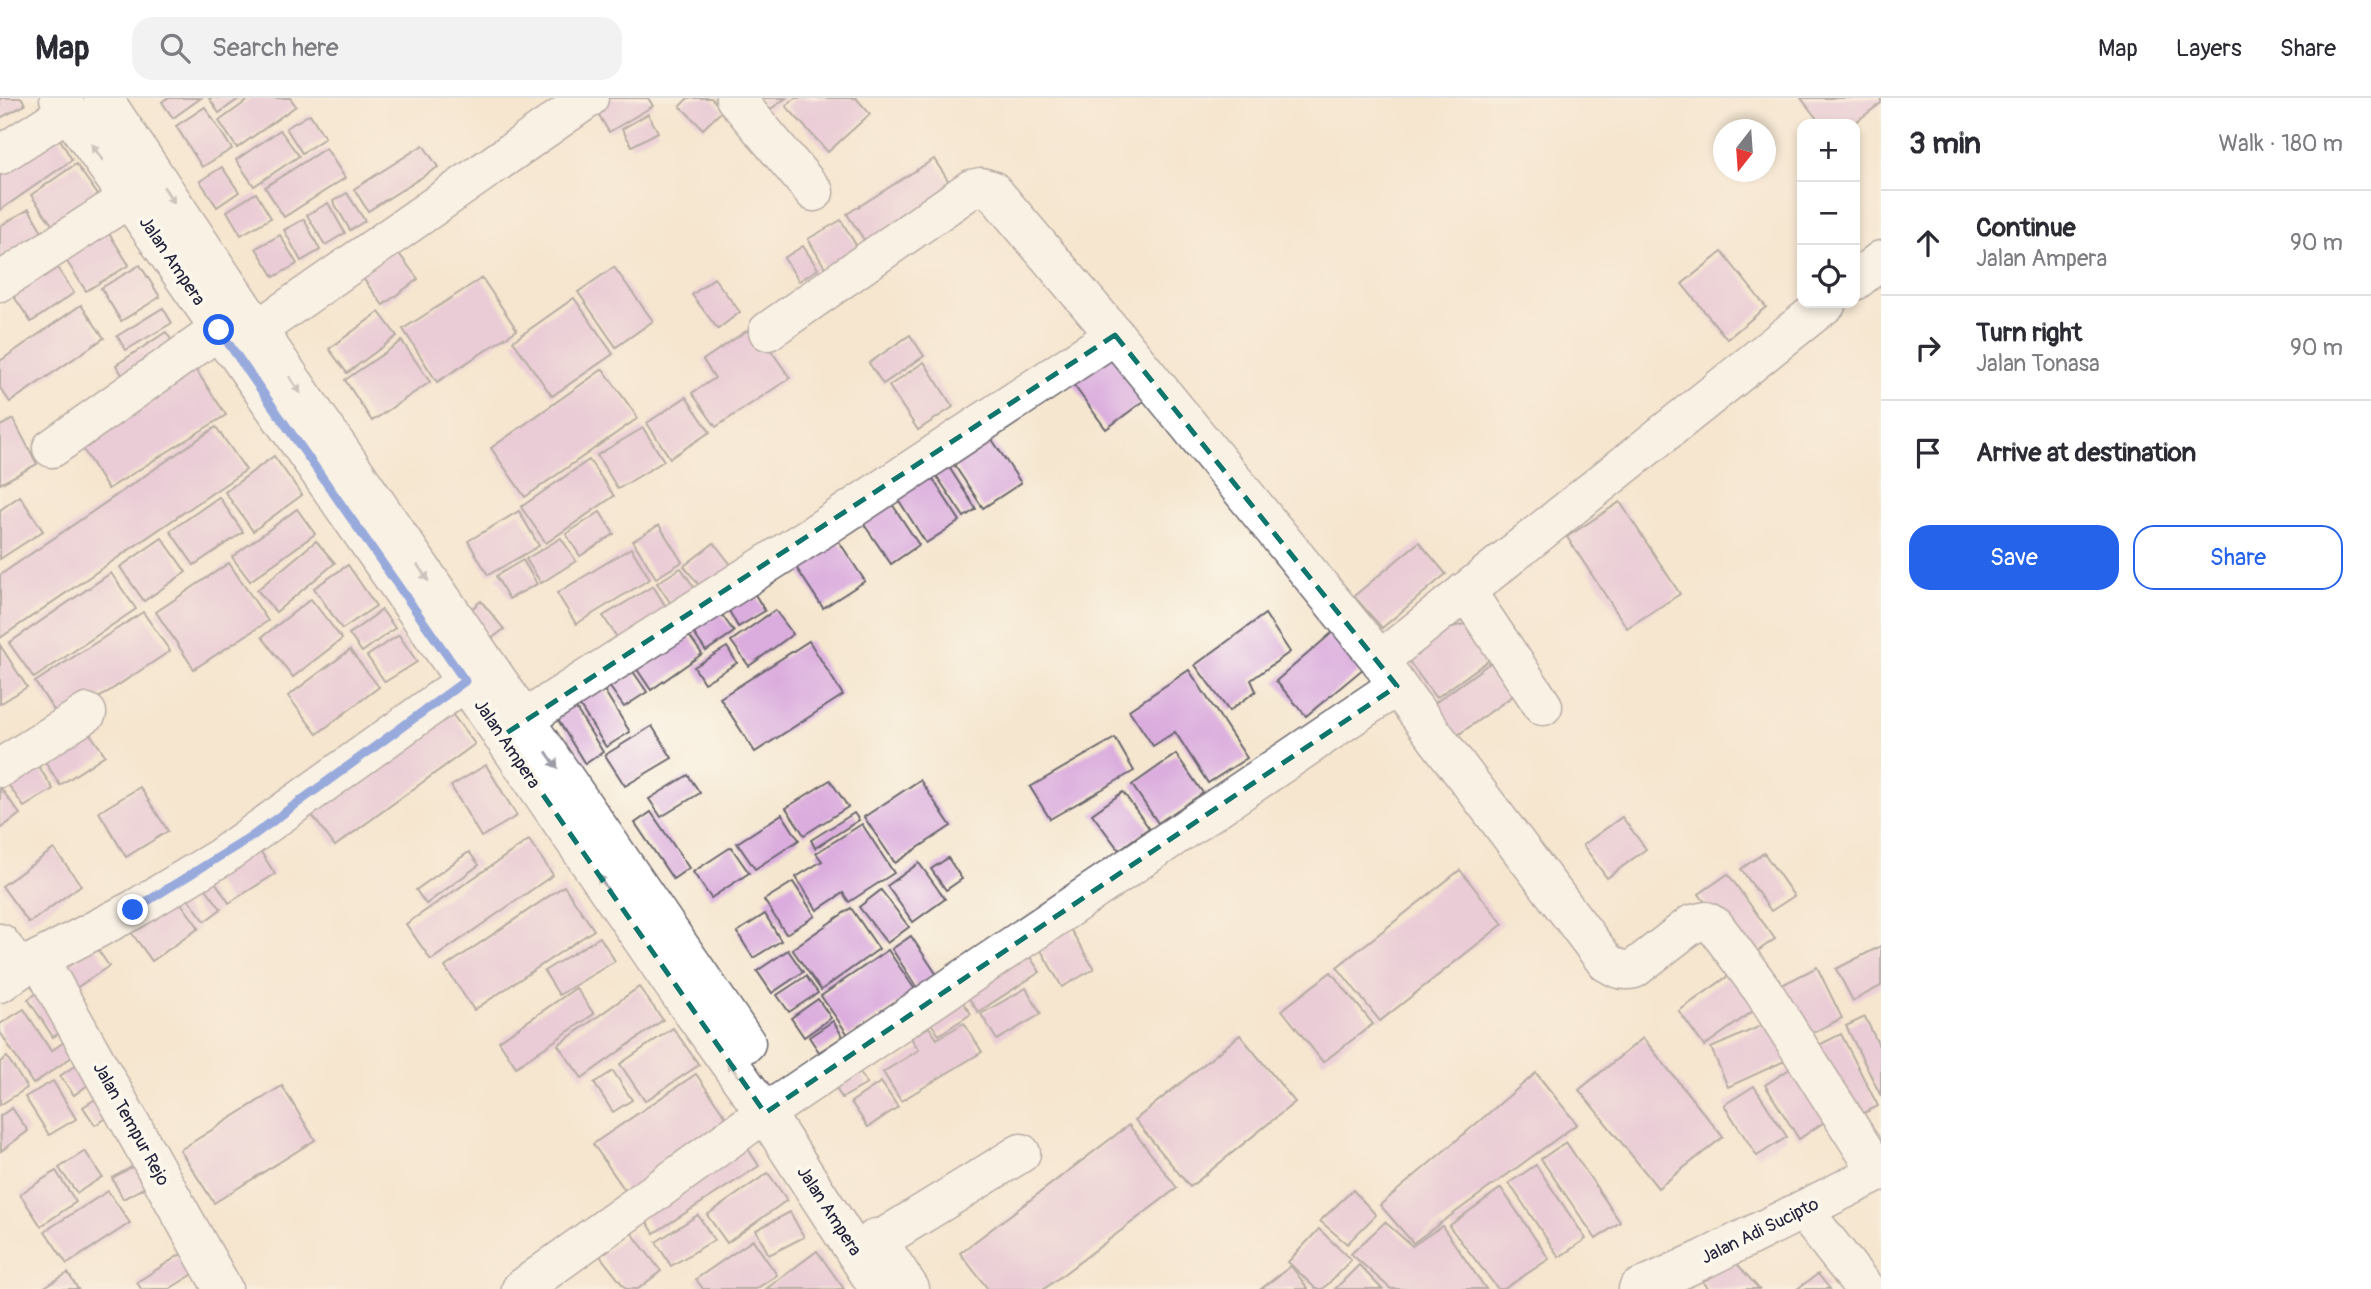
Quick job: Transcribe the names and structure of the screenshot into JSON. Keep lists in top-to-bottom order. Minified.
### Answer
{"streets":{"street":["Jalan Ampera","Jalan Tempur Rejo","Jalan Adi Sucipto"]},"north":"bottom","page":{"header":"Map","search":"Search here","nav":["Map","Layers","Share"],"heading":["3 min","Walk · 180 m"],"map_buttons":["+","−"],"list":[["Continue","Jalan Ampera","90 m"],["Turn right","Jalan Tonasa","90 m"],"Arrive at destination"],"buttons":["Save","Share"]}}
